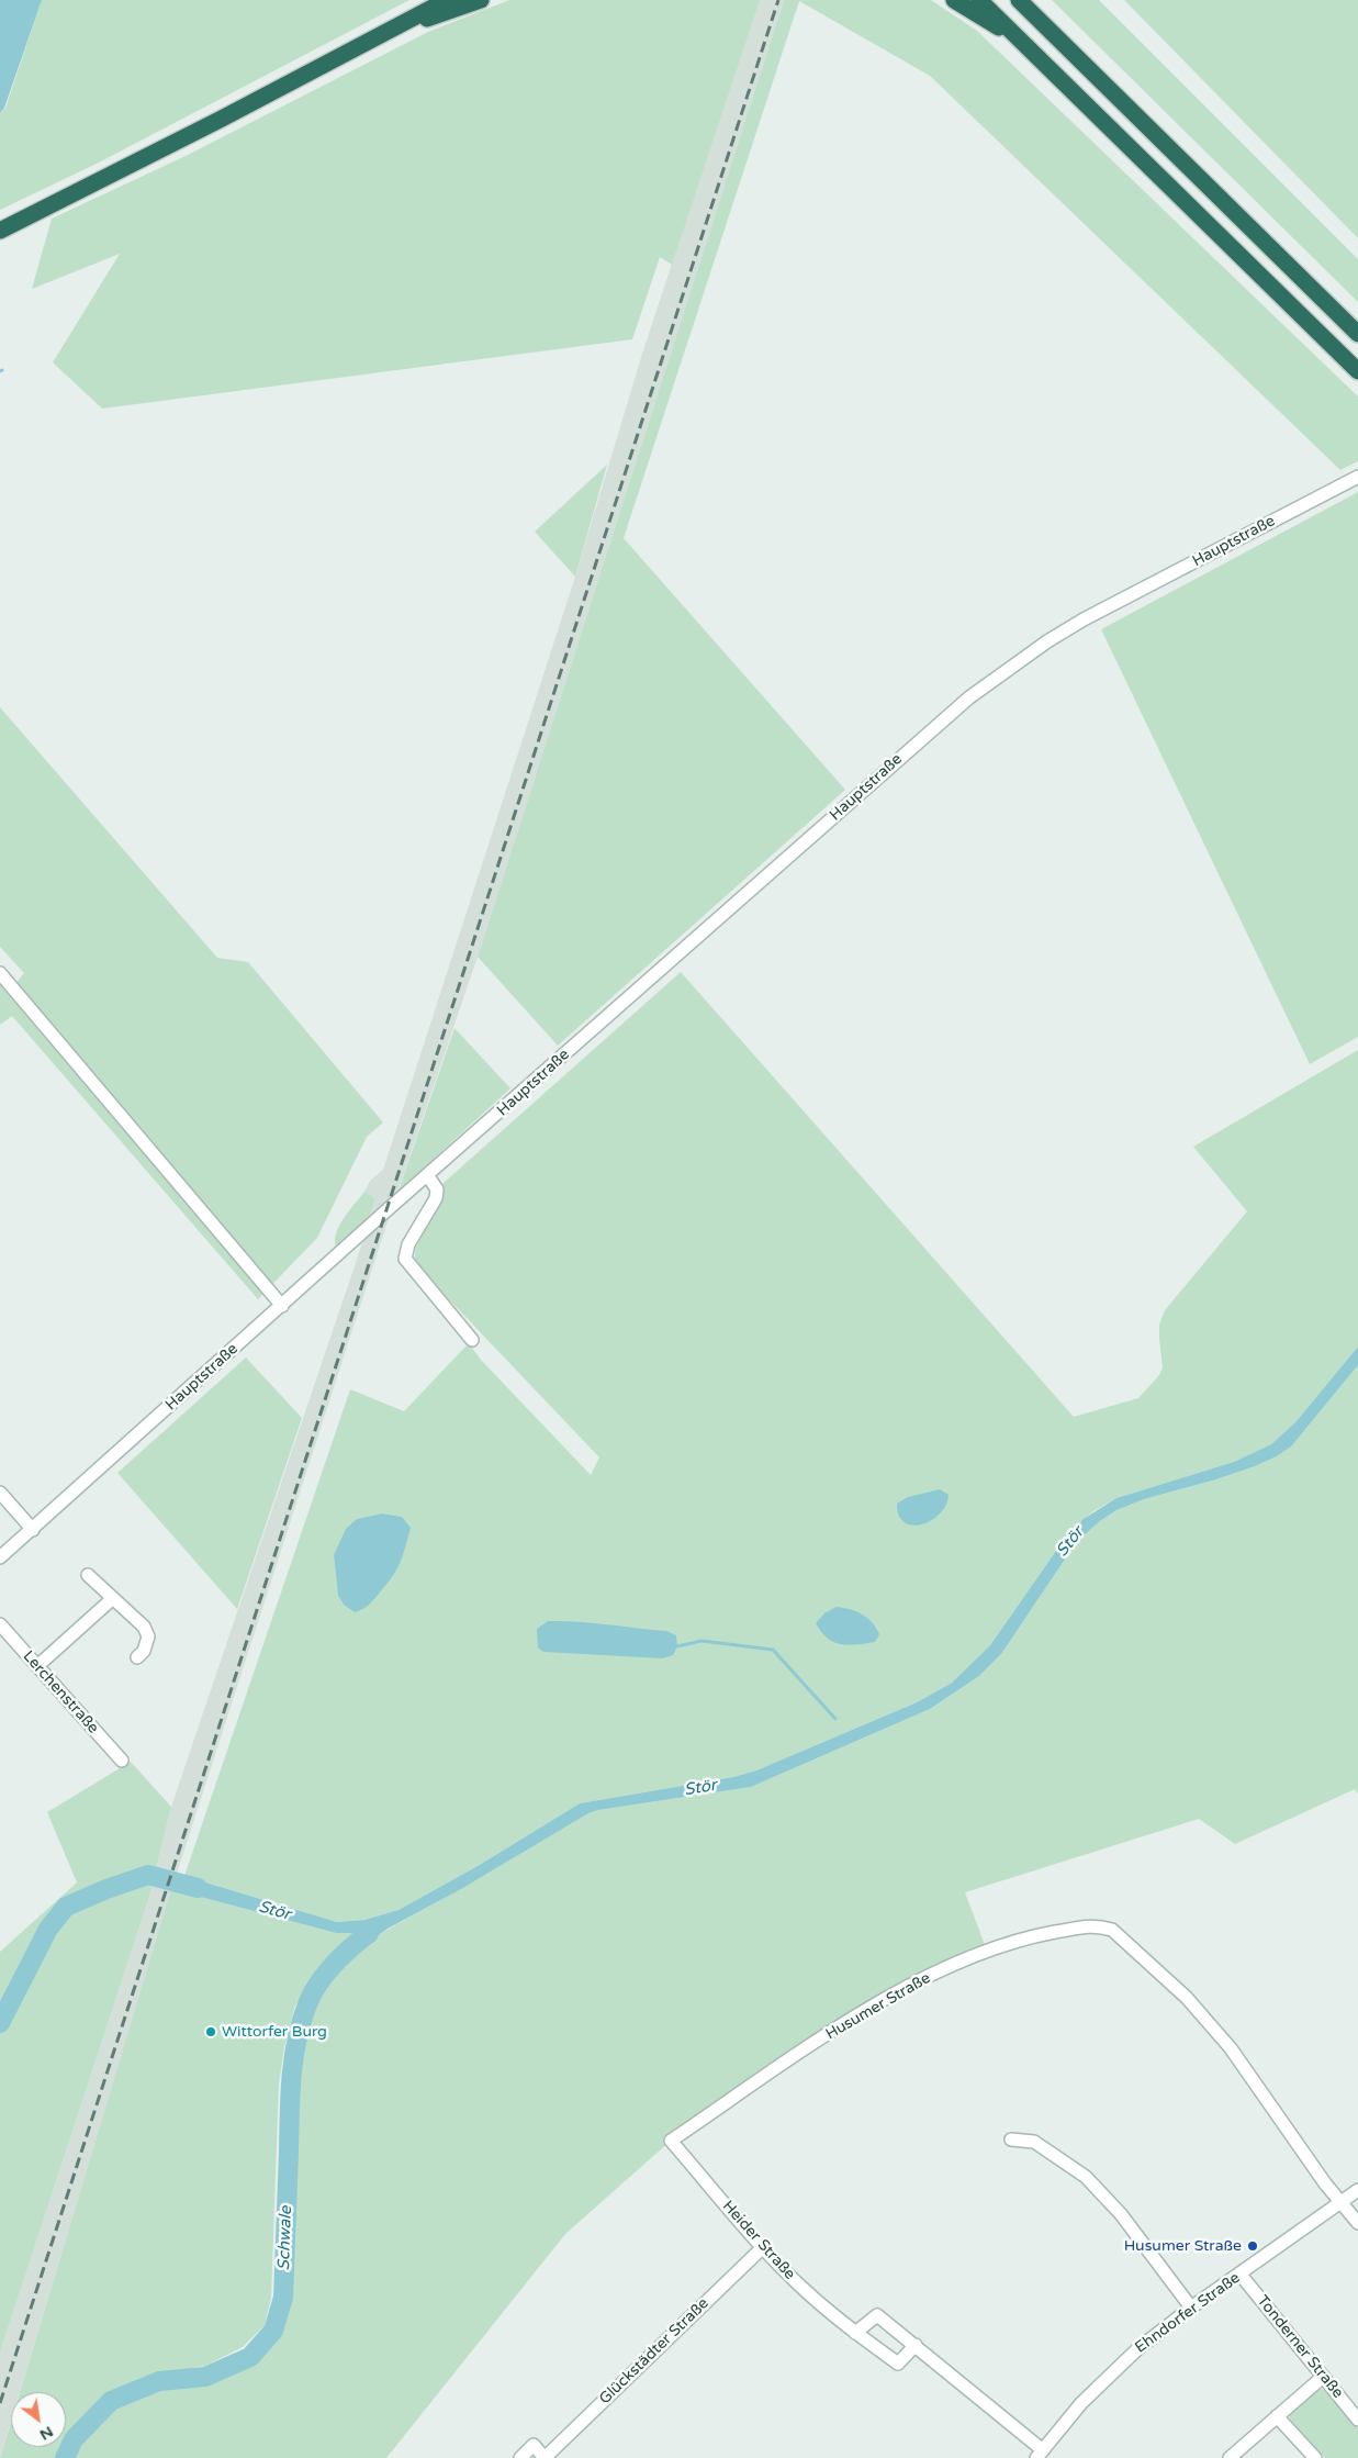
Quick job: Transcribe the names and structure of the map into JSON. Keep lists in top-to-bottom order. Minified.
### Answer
{"streets":{"street":["Hauptstraße","Lerchenstraße","Husumer Straße","Heider Straße","Ehndorfer Straße","Tonderner Straße","Glückstädter Straße"]},"crossings":[["Husumer Straße","Heider Straße"],["Husumer Straße","Ehndorfer Straße"],["Heider Straße","Glückstädter Straße"],["Ehndorfer Straße","Tonderner Straße"]],"water":["Stör","Schwale"],"places":["Wittorfer Burg","Husumer Straße"],"north":"bottom right"}
